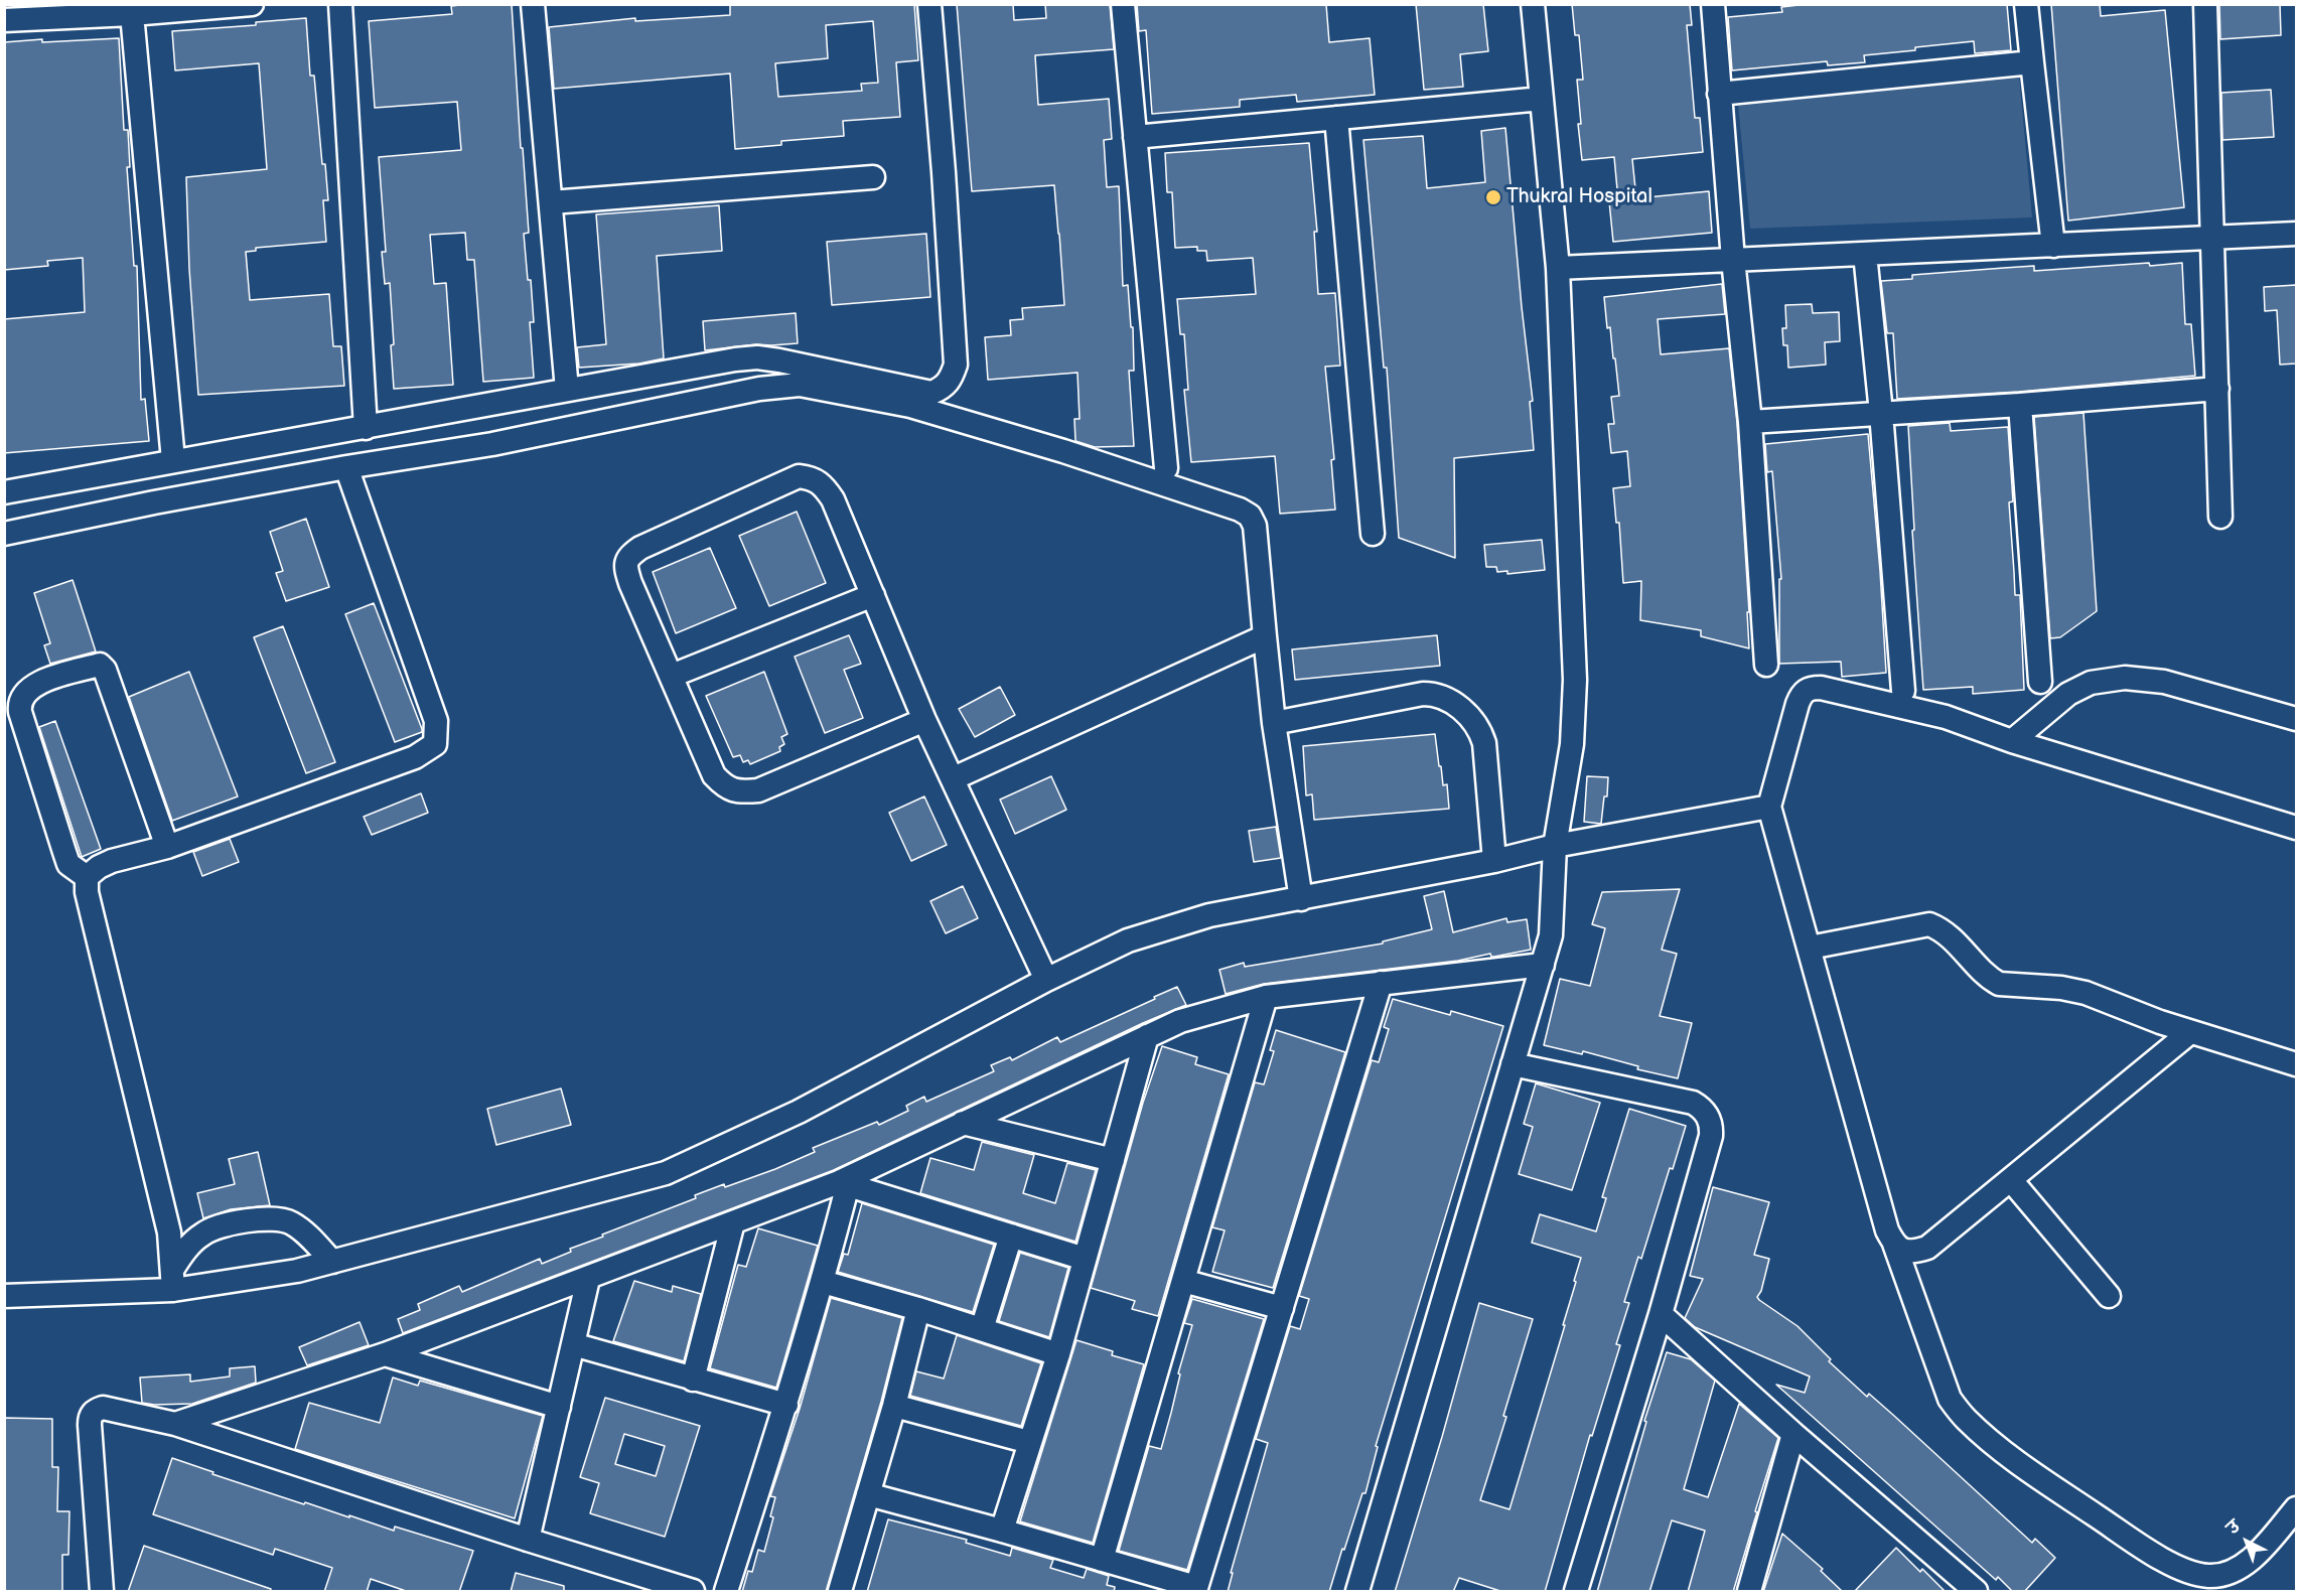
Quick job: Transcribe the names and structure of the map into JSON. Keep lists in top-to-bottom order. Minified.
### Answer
{"places":["Thukral Hospital"],"north":"top left"}
